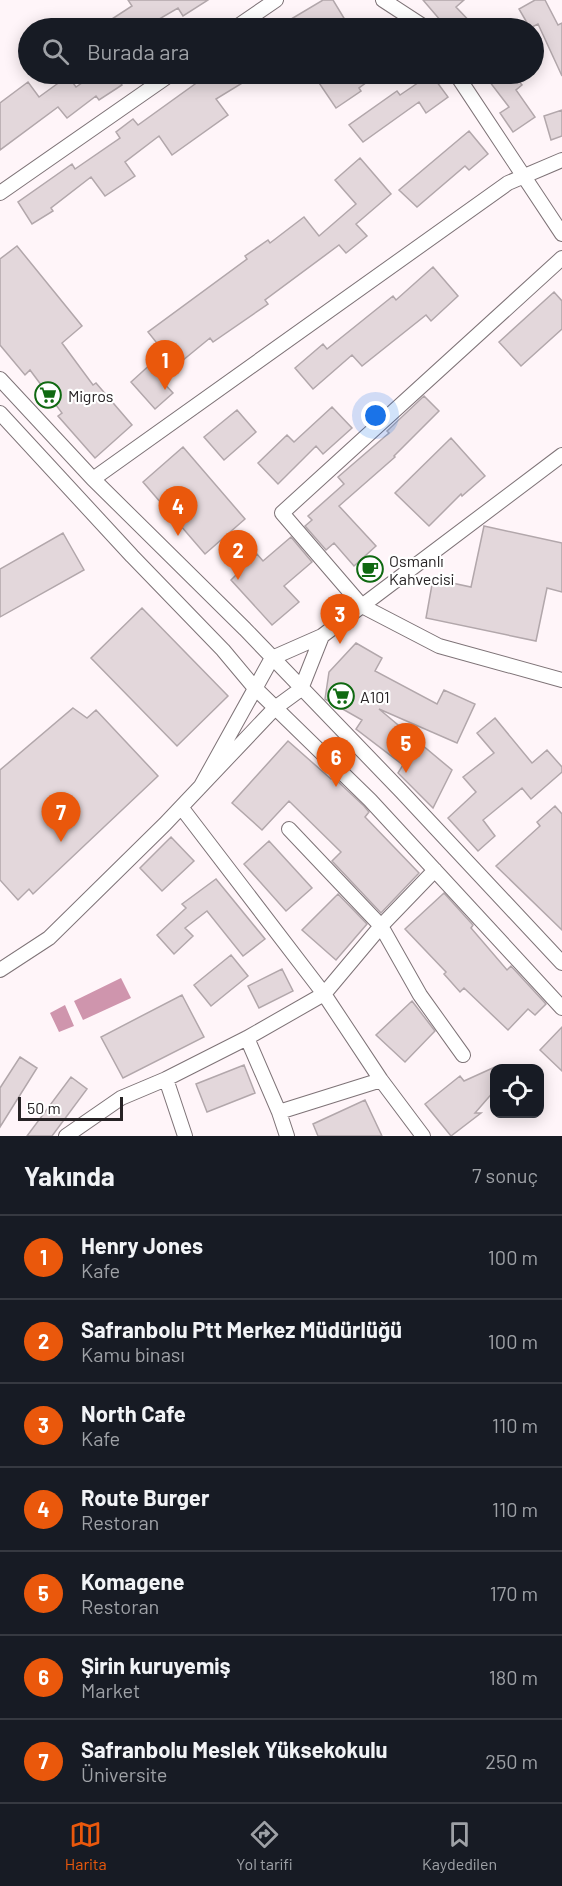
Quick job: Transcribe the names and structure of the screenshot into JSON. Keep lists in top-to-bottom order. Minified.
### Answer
{"places":{"supermarket":["Migros","A101"],"cafe":["Osmanlı Kahvecisi"]},"scale_bar":"50 m","page":{"search":"Burada ara","pins":["1","4","2","3","5","6","7"],"scale":"50 m","heading":["Yakında","7 sonuç"],"list":[{"mark":"1","name":"Henry Jones","note":"Kafe","value":"100 m"},{"mark":"2","name":"Safranbolu Ptt Merkez Müdürlüğü","note":"Kamu binası","value":"100 m"},{"mark":"3","name":"North Cafe","note":"Kafe","value":"110 m"},{"mark":"4","name":"Route Burger","note":"Restoran","value":"110 m"},{"mark":"5","name":"Komagene","note":"Restoran","value":"170 m"},{"mark":"6","name":"Şirin kuruyemiş","note":"Market","value":"180 m"},{"mark":"7","name":"Safranbolu Meslek Yüksekokulu","note":"Üniversite","value":"250 m"}],"nav":["Harita","Yol tarifi","Kaydedilen"]}}
